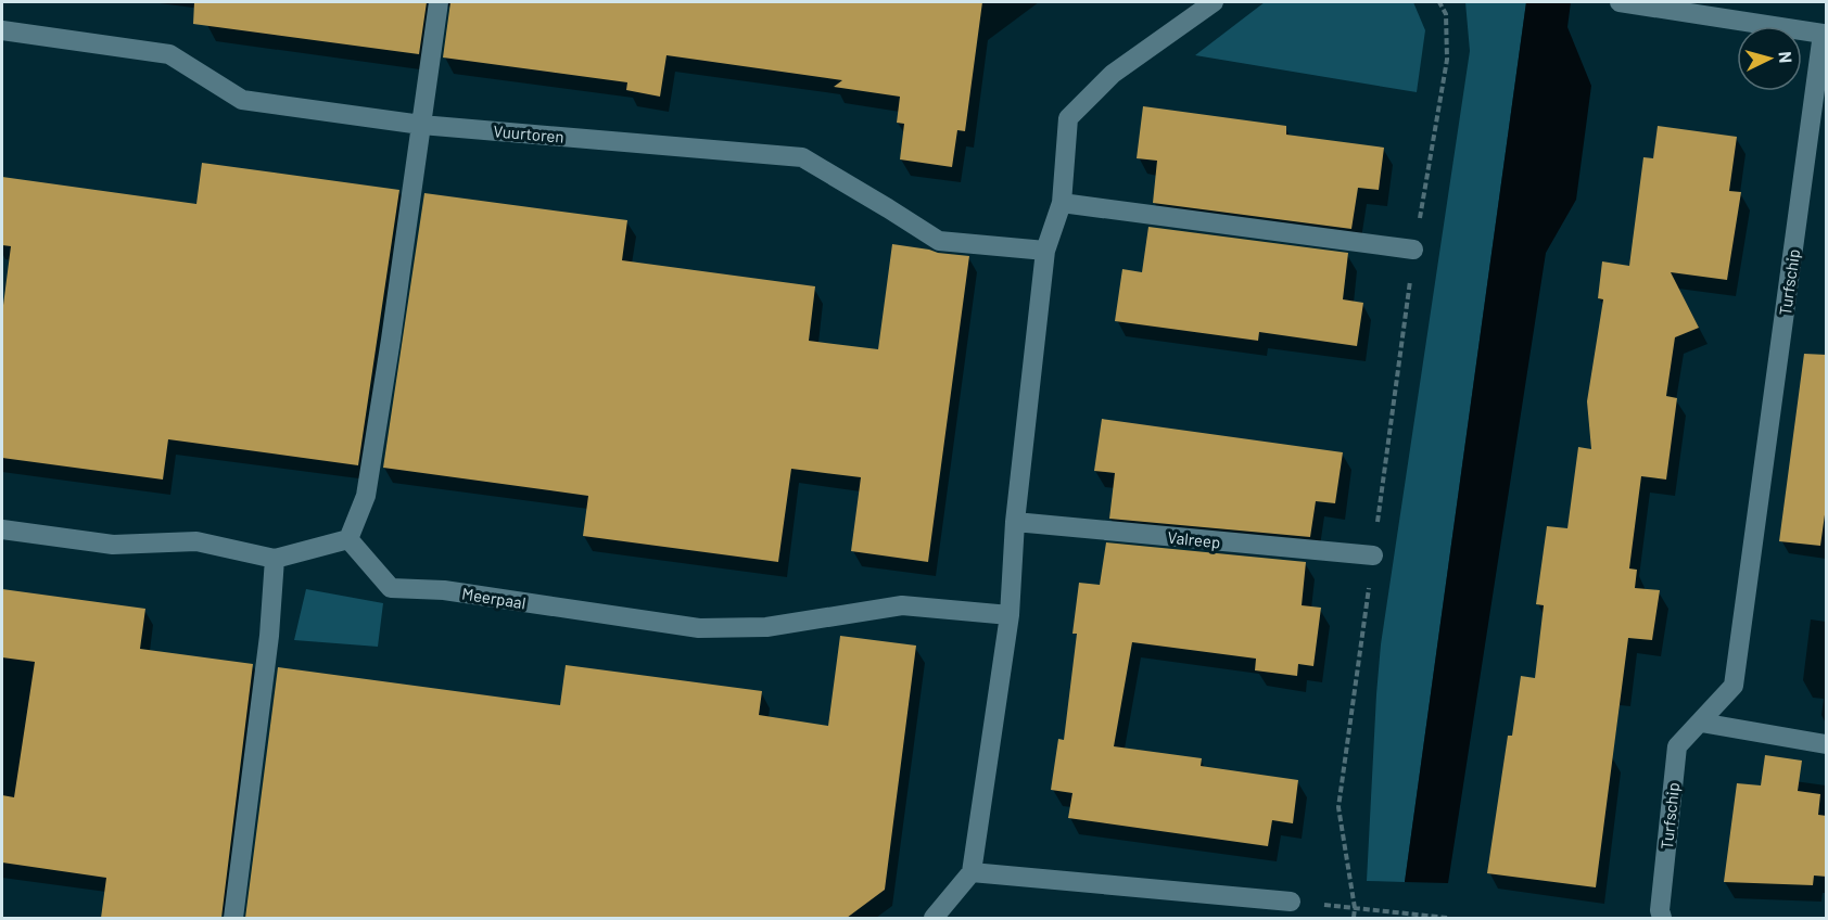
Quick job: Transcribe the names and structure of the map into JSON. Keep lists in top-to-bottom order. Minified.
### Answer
{"streets":{"street":["Vuurtoren","Turfschip","Valreep","Meerpaal"]},"north":"right"}
